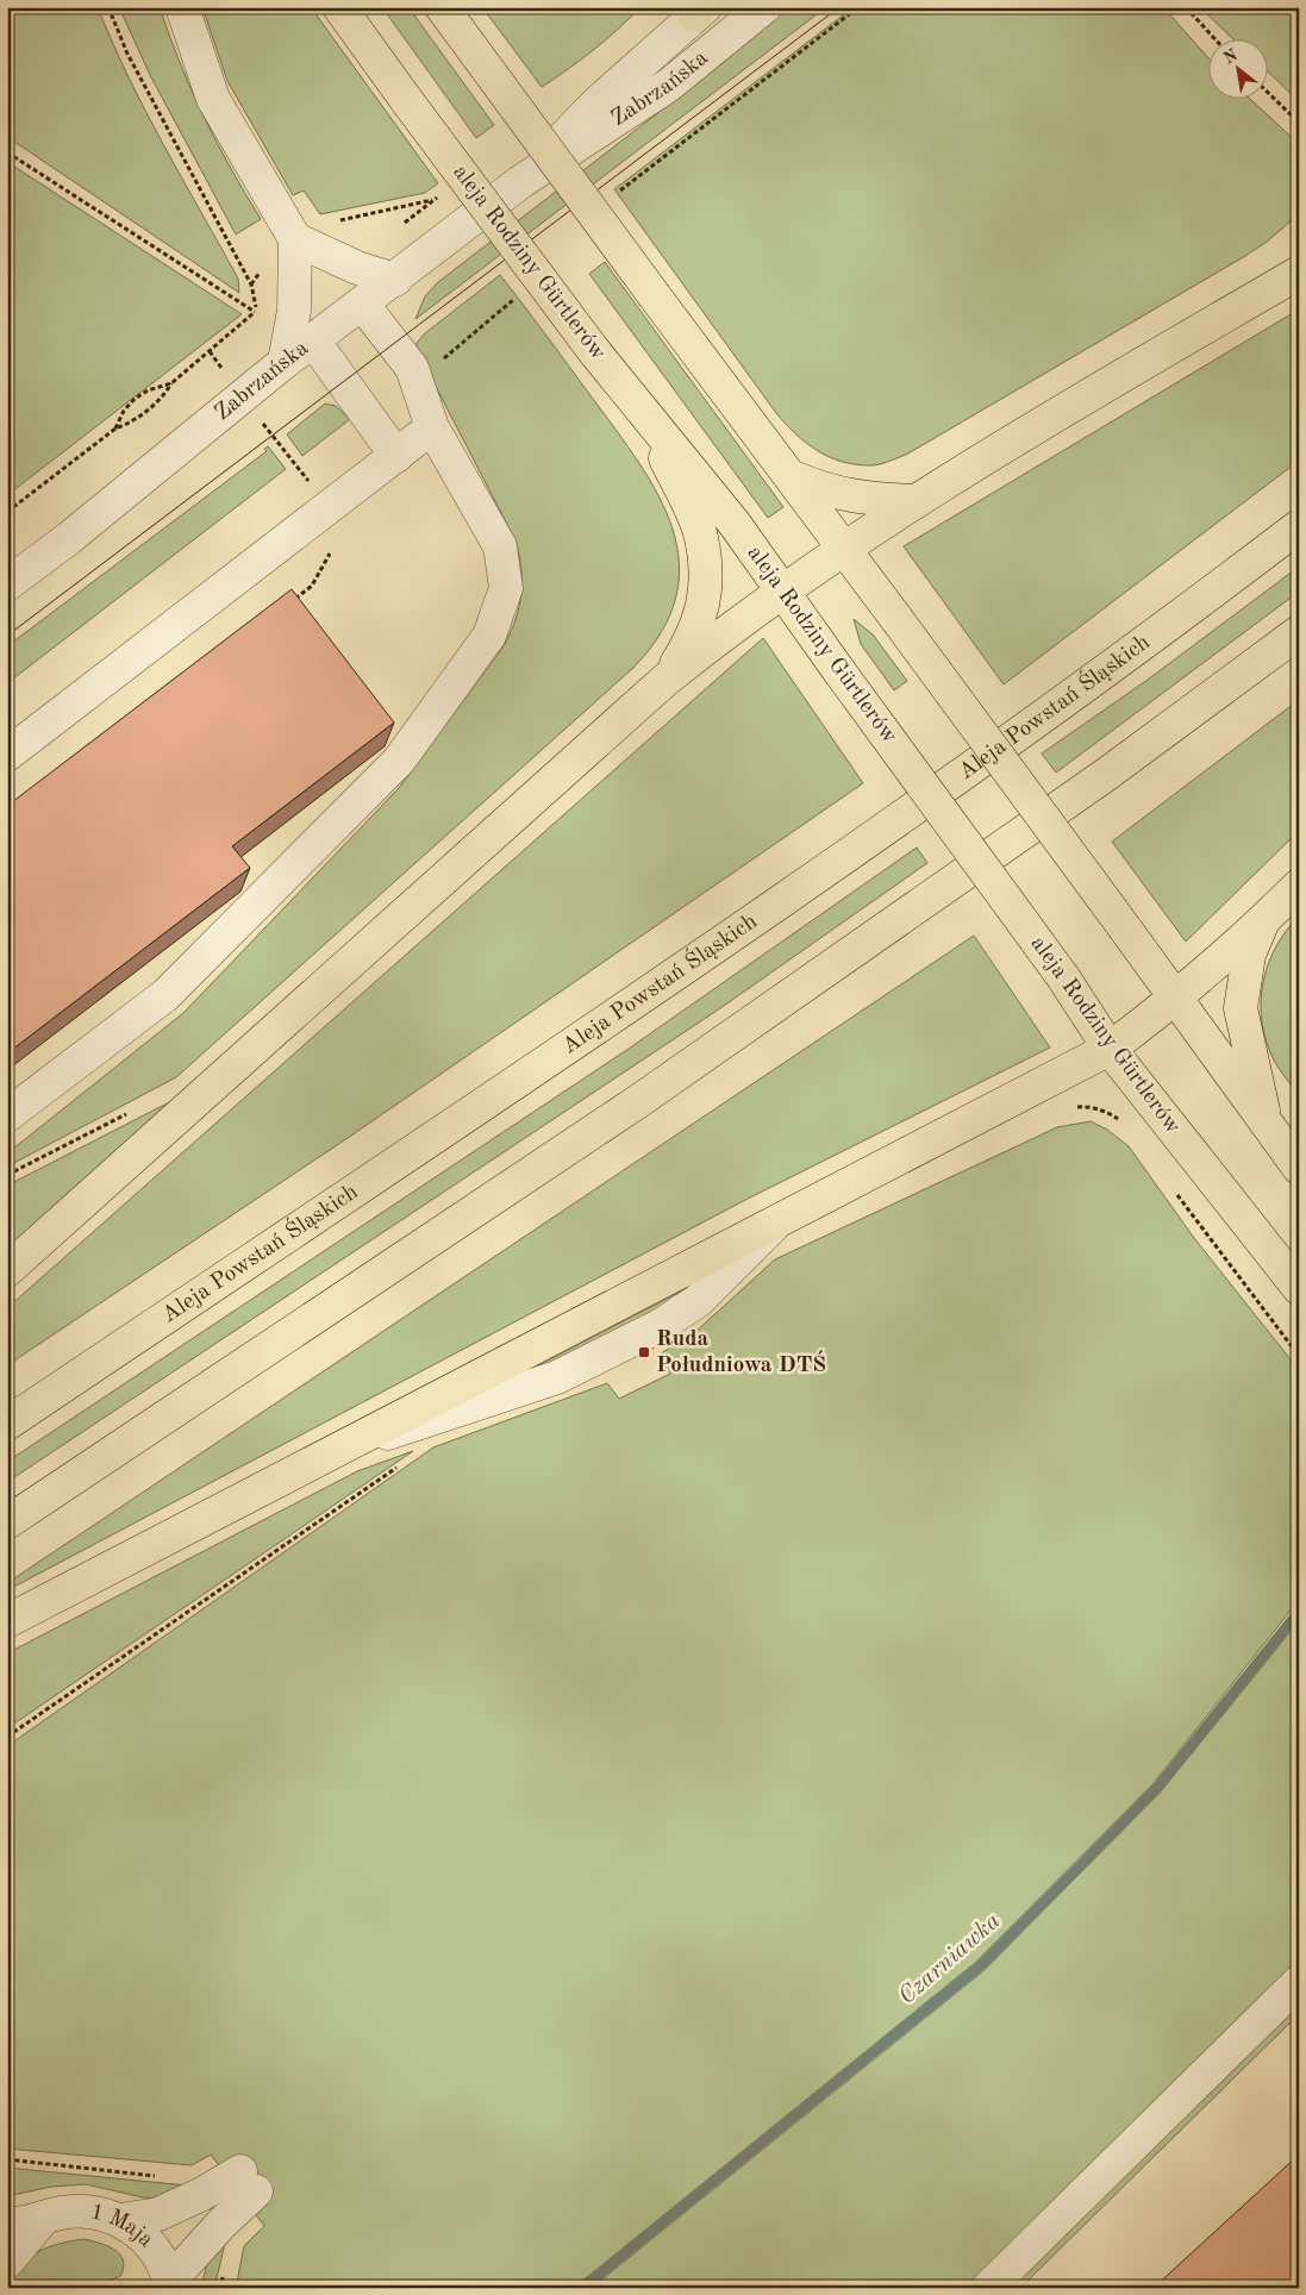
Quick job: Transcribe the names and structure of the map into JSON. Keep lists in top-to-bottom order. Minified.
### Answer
{"streets":{"main road":["aleja Rodziny Gürtlerów","Aleja Powstań Śląskich"],"street":["Zabrzańska","1 Maja"]},"water":["Czarniawka"],"places":{"transit":["Ruda Południowa DTŚ"]},"north":"top left"}
